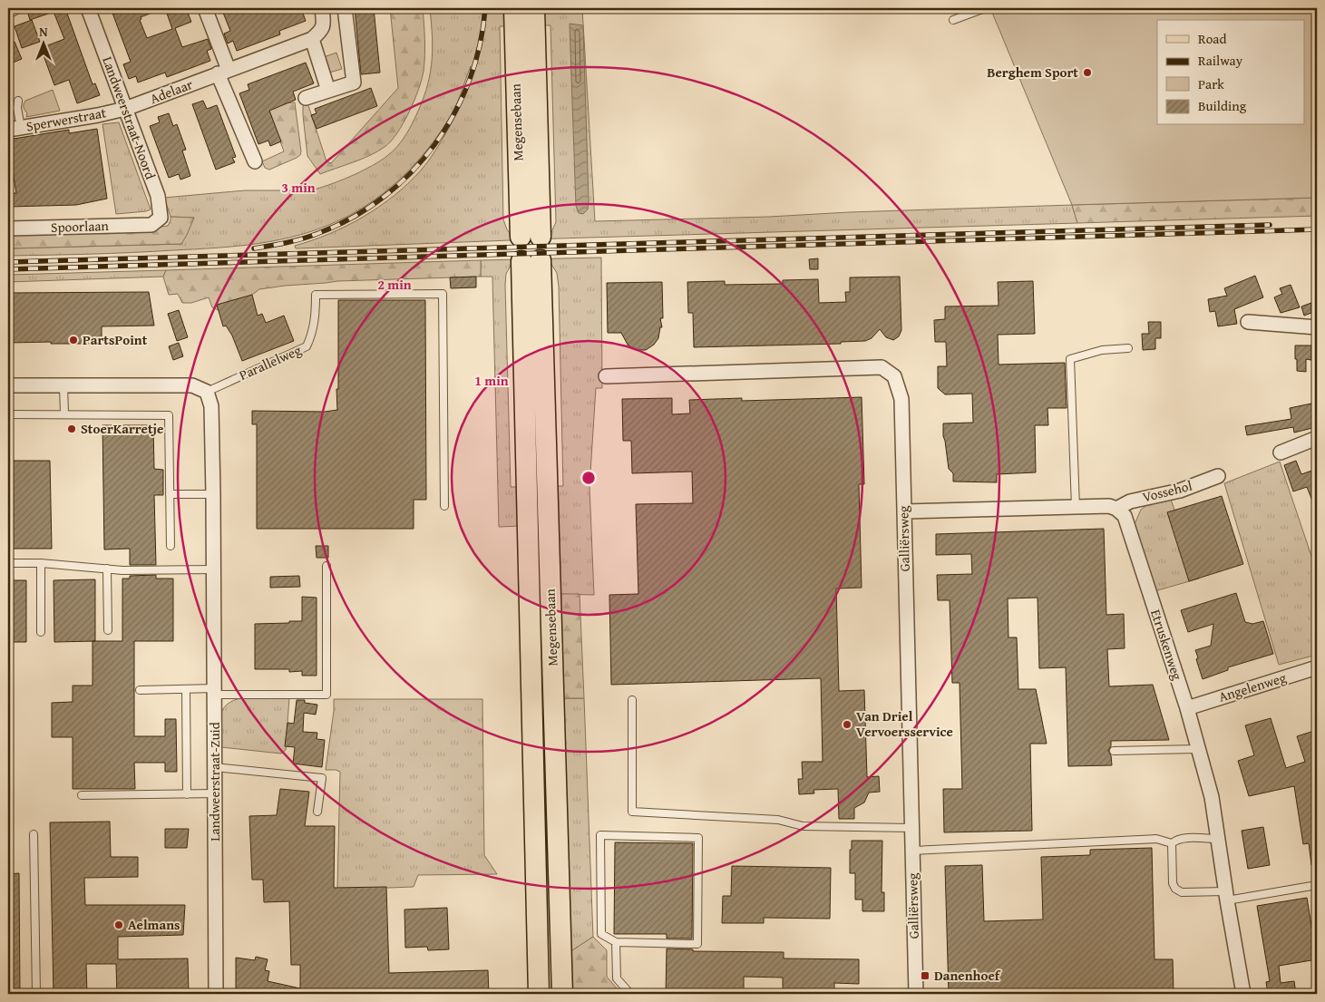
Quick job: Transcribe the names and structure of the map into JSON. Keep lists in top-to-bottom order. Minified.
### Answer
{"streets":{"main road":["Megensebaan"],"street":["Adelaar","Landweerstraat-Noord","Sperwerstraat","Spoorlaan","Vossehol","Galliërsweg","Etruskenweg","Angelenweg","Landweerstraat-Zuid"],"lane":["Parallelweg"]},"crossings":[["Adelaar","Landweerstraat-Noord"],["Adelaar","Sperwerstraat"],["Landweerstraat-Noord","Sperwerstraat"],["Landweerstraat-Noord","Spoorlaan"],["Parallelweg","Landweerstraat-Zuid"],["Vossehol","Etruskenweg"],["Etruskenweg","Angelenweg"]],"places":{"other":["Berghem Sport","PartsPoint","StoerKarretje","Van Driel Vervoersservice","Aelmans"],"transit":["Danenhoef"]},"legend":["Road","Railway","Park","Building"],"north":"top","rings":["3 min","2 min","1 min"]}
